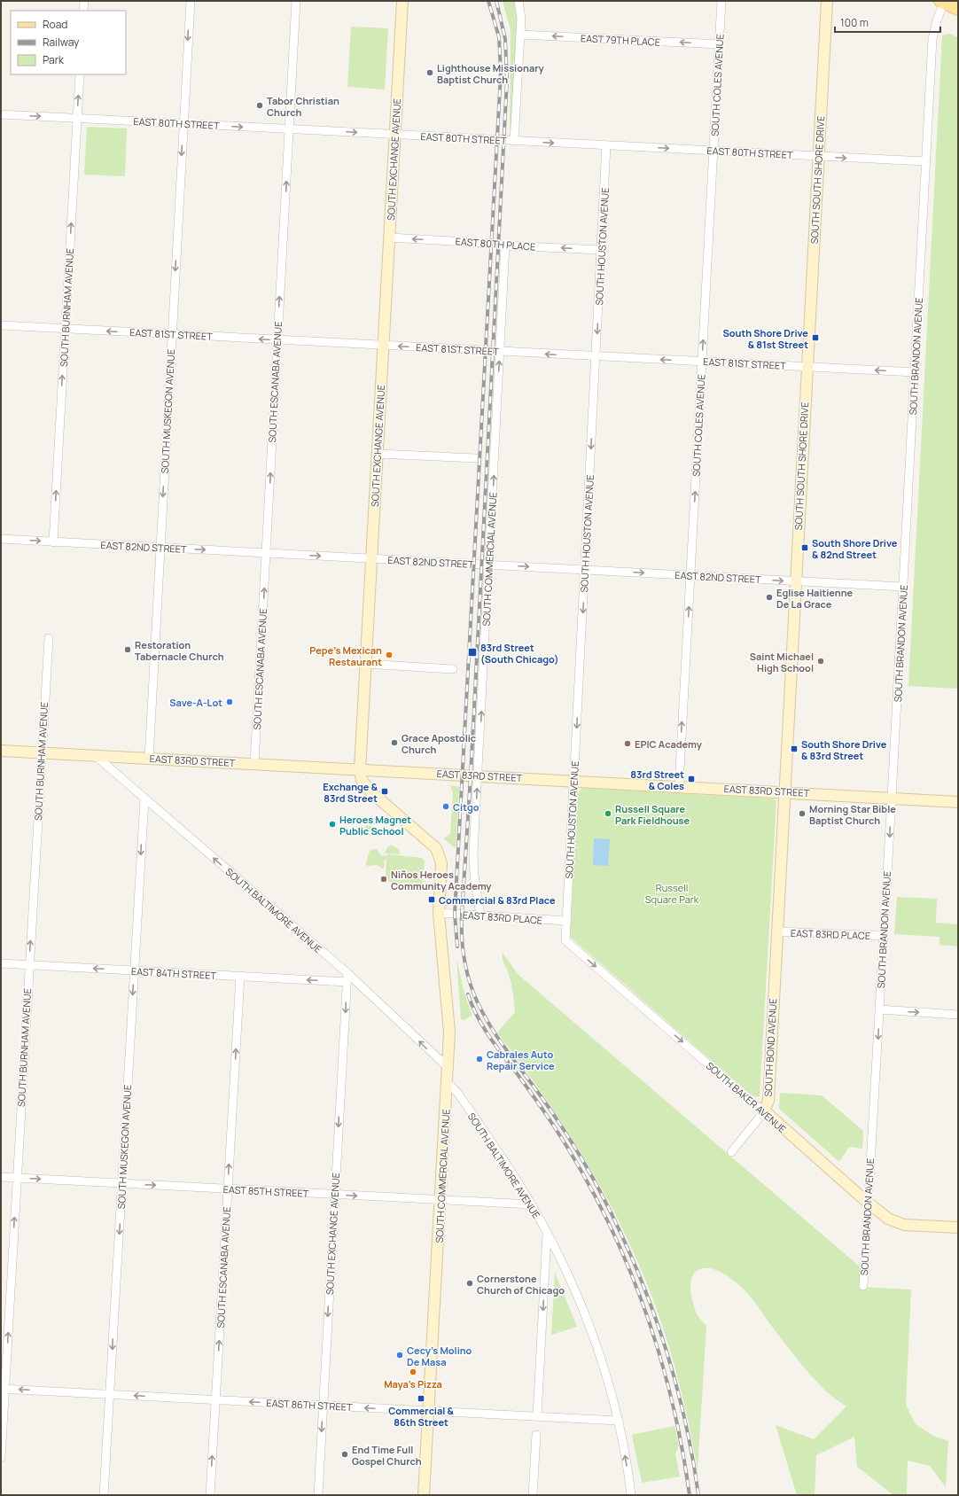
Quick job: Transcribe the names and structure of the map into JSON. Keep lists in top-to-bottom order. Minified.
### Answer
{"streets":{"street":["EAST 79TH PLACE","SOUTH COLES AVENUE","EAST 80TH STREET","SOUTH EXCHANGE AVENUE","SOUTH SOUTH SHORE DRIVE","EAST 80TH PLACE","SOUTH HOUSTON AVENUE","SOUTH BURNHAM AVENUE","EAST 81ST STREET","SOUTH BRANDON AVENUE","SOUTH ESCANABA AVENUE","SOUTH MUSKEGON AVENUE","EAST 82ND STREET","SOUTH COMMERCIAL AVENUE","EAST 83RD STREET","SOUTH BALTIMORE AVENUE","EAST 83RD PLACE","EAST 84TH STREET","SOUTH BOND AVENUE","SOUTH BAKER AVENUE","EAST 85TH STREET","EAST 86TH STREET"]},"crossings":[["EAST 79TH PLACE","SOUTH COLES AVENUE"],["SOUTH COLES AVENUE","EAST 80TH STREET"],["SOUTH COLES AVENUE","EAST 81ST STREET"],["SOUTH COLES AVENUE","EAST 82ND STREET"],["SOUTH COLES AVENUE","EAST 83RD STREET"],["EAST 80TH STREET","SOUTH EXCHANGE AVENUE"],["EAST 80TH STREET","SOUTH SOUTH SHORE DRIVE"],["EAST 80TH STREET","SOUTH HOUSTON AVENUE"],["EAST 80TH STREET","SOUTH BURNHAM AVENUE"],["EAST 80TH STREET","SOUTH BRANDON AVENUE"],["EAST 80TH STREET","SOUTH ESCANABA AVENUE"],["EAST 80TH STREET","SOUTH MUSKEGON AVENUE"],["SOUTH EXCHANGE AVENUE","EAST 80TH PLACE"],["SOUTH EXCHANGE AVENUE","EAST 81ST STREET"],["SOUTH EXCHANGE AVENUE","EAST 82ND STREET"],["SOUTH EXCHANGE AVENUE","SOUTH COMMERCIAL AVENUE"],["SOUTH EXCHANGE AVENUE","EAST 83RD STREET"],["SOUTH EXCHANGE AVENUE","SOUTH BALTIMORE AVENUE"],["SOUTH EXCHANGE AVENUE","EAST 84TH STREET"],["SOUTH EXCHANGE AVENUE","EAST 85TH STREET"],["SOUTH EXCHANGE AVENUE","EAST 86TH STREET"],["SOUTH SOUTH SHORE DRIVE","EAST 81ST STREET"],["SOUTH SOUTH SHORE DRIVE","EAST 82ND STREET"],["SOUTH SOUTH SHORE DRIVE","EAST 83RD STREET"],["SOUTH SOUTH SHORE DRIVE","EAST 83RD PLACE"],["SOUTH SOUTH SHORE DRIVE","SOUTH BOND AVENUE"],["EAST 80TH PLACE","SOUTH HOUSTON AVENUE"],["EAST 80TH PLACE","SOUTH COMMERCIAL AVENUE"],["SOUTH HOUSTON AVENUE","EAST 81ST STREET"],["SOUTH HOUSTON AVENUE","EAST 82ND STREET"],["SOUTH HOUSTON AVENUE","EAST 83RD STREET"],["SOUTH HOUSTON AVENUE","EAST 83RD PLACE"],["SOUTH HOUSTON AVENUE","SOUTH BAKER AVENUE"],["SOUTH BURNHAM AVENUE","EAST 81ST STREET"],["SOUTH BURNHAM AVENUE","EAST 82ND STREET"],["SOUTH BURNHAM AVENUE","EAST 83RD STREET"],["SOUTH BURNHAM AVENUE","EAST 84TH STREET"],["SOUTH BURNHAM AVENUE","EAST 85TH STREET"],["SOUTH BURNHAM AVENUE","EAST 86TH STREET"],["EAST 81ST STREET","SOUTH BRANDON AVENUE"],["EAST 81ST STREET","SOUTH ESCANABA AVENUE"],["EAST 81ST STREET","SOUTH MUSKEGON AVENUE"],["EAST 81ST STREET","SOUTH COMMERCIAL AVENUE"],["SOUTH BRANDON AVENUE","EAST 82ND STREET"],["SOUTH BRANDON AVENUE","EAST 83RD STREET"],["SOUTH BRANDON AVENUE","EAST 83RD PLACE"],["SOUTH BRANDON AVENUE","SOUTH BAKER AVENUE"],["SOUTH ESCANABA AVENUE","EAST 82ND STREET"],["SOUTH ESCANABA AVENUE","EAST 83RD STREET"],["SOUTH ESCANABA AVENUE","EAST 84TH STREET"],["SOUTH ESCANABA AVENUE","EAST 85TH STREET"],["SOUTH ESCANABA AVENUE","EAST 86TH STREET"],["SOUTH MUSKEGON AVENUE","EAST 82ND STREET"],["SOUTH MUSKEGON AVENUE","EAST 83RD STREET"],["SOUTH MUSKEGON AVENUE","SOUTH BALTIMORE AVENUE"],["SOUTH MUSKEGON AVENUE","EAST 84TH STREET"],["SOUTH MUSKEGON AVENUE","EAST 85TH STREET"],["SOUTH MUSKEGON AVENUE","EAST 86TH STREET"],["EAST 82ND STREET","SOUTH COMMERCIAL AVENUE"],["SOUTH COMMERCIAL AVENUE","EAST 83RD STREET"],["SOUTH COMMERCIAL AVENUE","SOUTH BALTIMORE AVENUE"],["SOUTH COMMERCIAL AVENUE","EAST 83RD PLACE"],["SOUTH COMMERCIAL AVENUE","EAST 85TH STREET"],["SOUTH COMMERCIAL AVENUE","EAST 86TH STREET"],["EAST 83RD STREET","SOUTH BALTIMORE AVENUE"],["SOUTH BALTIMORE AVENUE","EAST 85TH STREET"],["SOUTH BALTIMORE AVENUE","EAST 86TH STREET"],["EAST 83RD PLACE","SOUTH BOND AVENUE"],["EAST 83RD PLACE","SOUTH BAKER AVENUE"],["SOUTH BOND AVENUE","SOUTH BAKER AVENUE"]],"one_way":["EAST 79TH PLACE","SOUTH COLES AVENUE","EAST 80TH STREET","SOUTH EXCHANGE AVENUE","EAST 80TH PLACE","SOUTH HOUSTON AVENUE","SOUTH BURNHAM AVENUE","EAST 81ST STREET","SOUTH ESCANABA AVENUE","SOUTH MUSKEGON AVENUE","EAST 82ND STREET","SOUTH COMMERCIAL AVENUE","SOUTH BALTIMORE AVENUE","EAST 84TH STREET","SOUTH BAKER AVENUE","EAST 85TH STREET","EAST 86TH STREET"],"parks":["Russell Square Park"],"places":{"other":["Lighthouse Missionary Baptist Church","Tabor Christian Church","Eglise Haitienne De La Grace","Restoration Tabernacle Church","Pepe's Mexican Restaurant","Saint Michael High School","Save-A-Lot","Grace Apostolic Church","EPIC Academy","Citgo","Russell Square Park Fieldhouse","Morning Star Bible Baptist Church","Heroes Magnet Public School","Niños Heroes Community Academy","Cabrales Auto Repair Service","Cornerstone Church of Chicago","Cecy's Molino De Masa","Maya's Pizza","End Time Full Gospel Church"],"transit":["South Shore Drive & 81st Street","South Shore Drive & 82nd Street","83rd Street (South Chicago)","South Shore Drive & 83rd Street","83rd Street & Coles","Exchange & 83rd Street","Commercial & 83rd Place","Commercial & 86th Street"]},"legend":["Road","Railway","Park"],"scale_bar":"100 m"}
